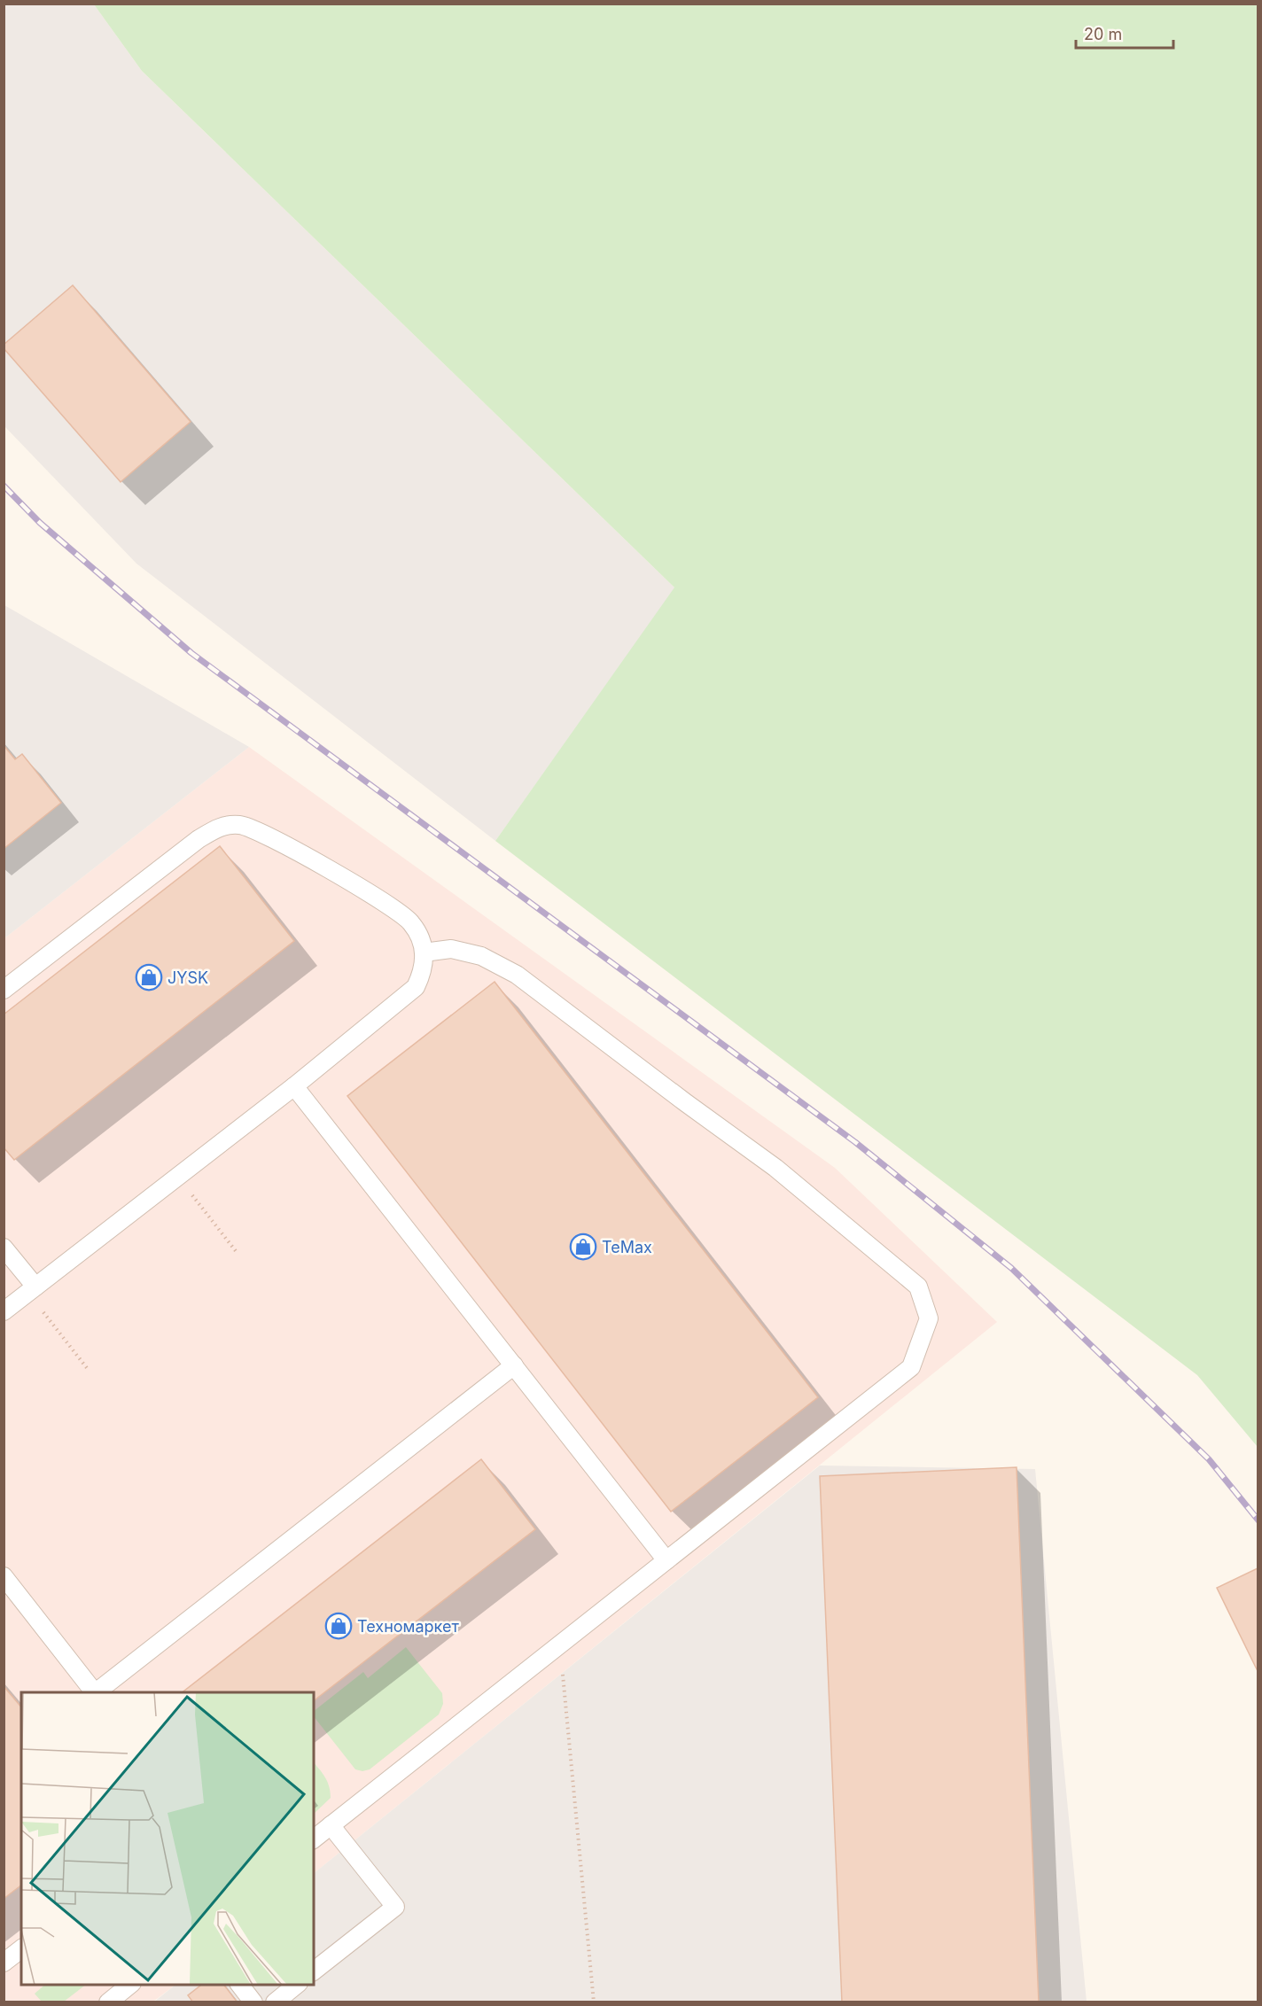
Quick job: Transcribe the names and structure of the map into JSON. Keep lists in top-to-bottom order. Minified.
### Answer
{"places":{"shop":["JYSK","ТеМах","Техномаркет"]},"scale_bar":"20 m"}
